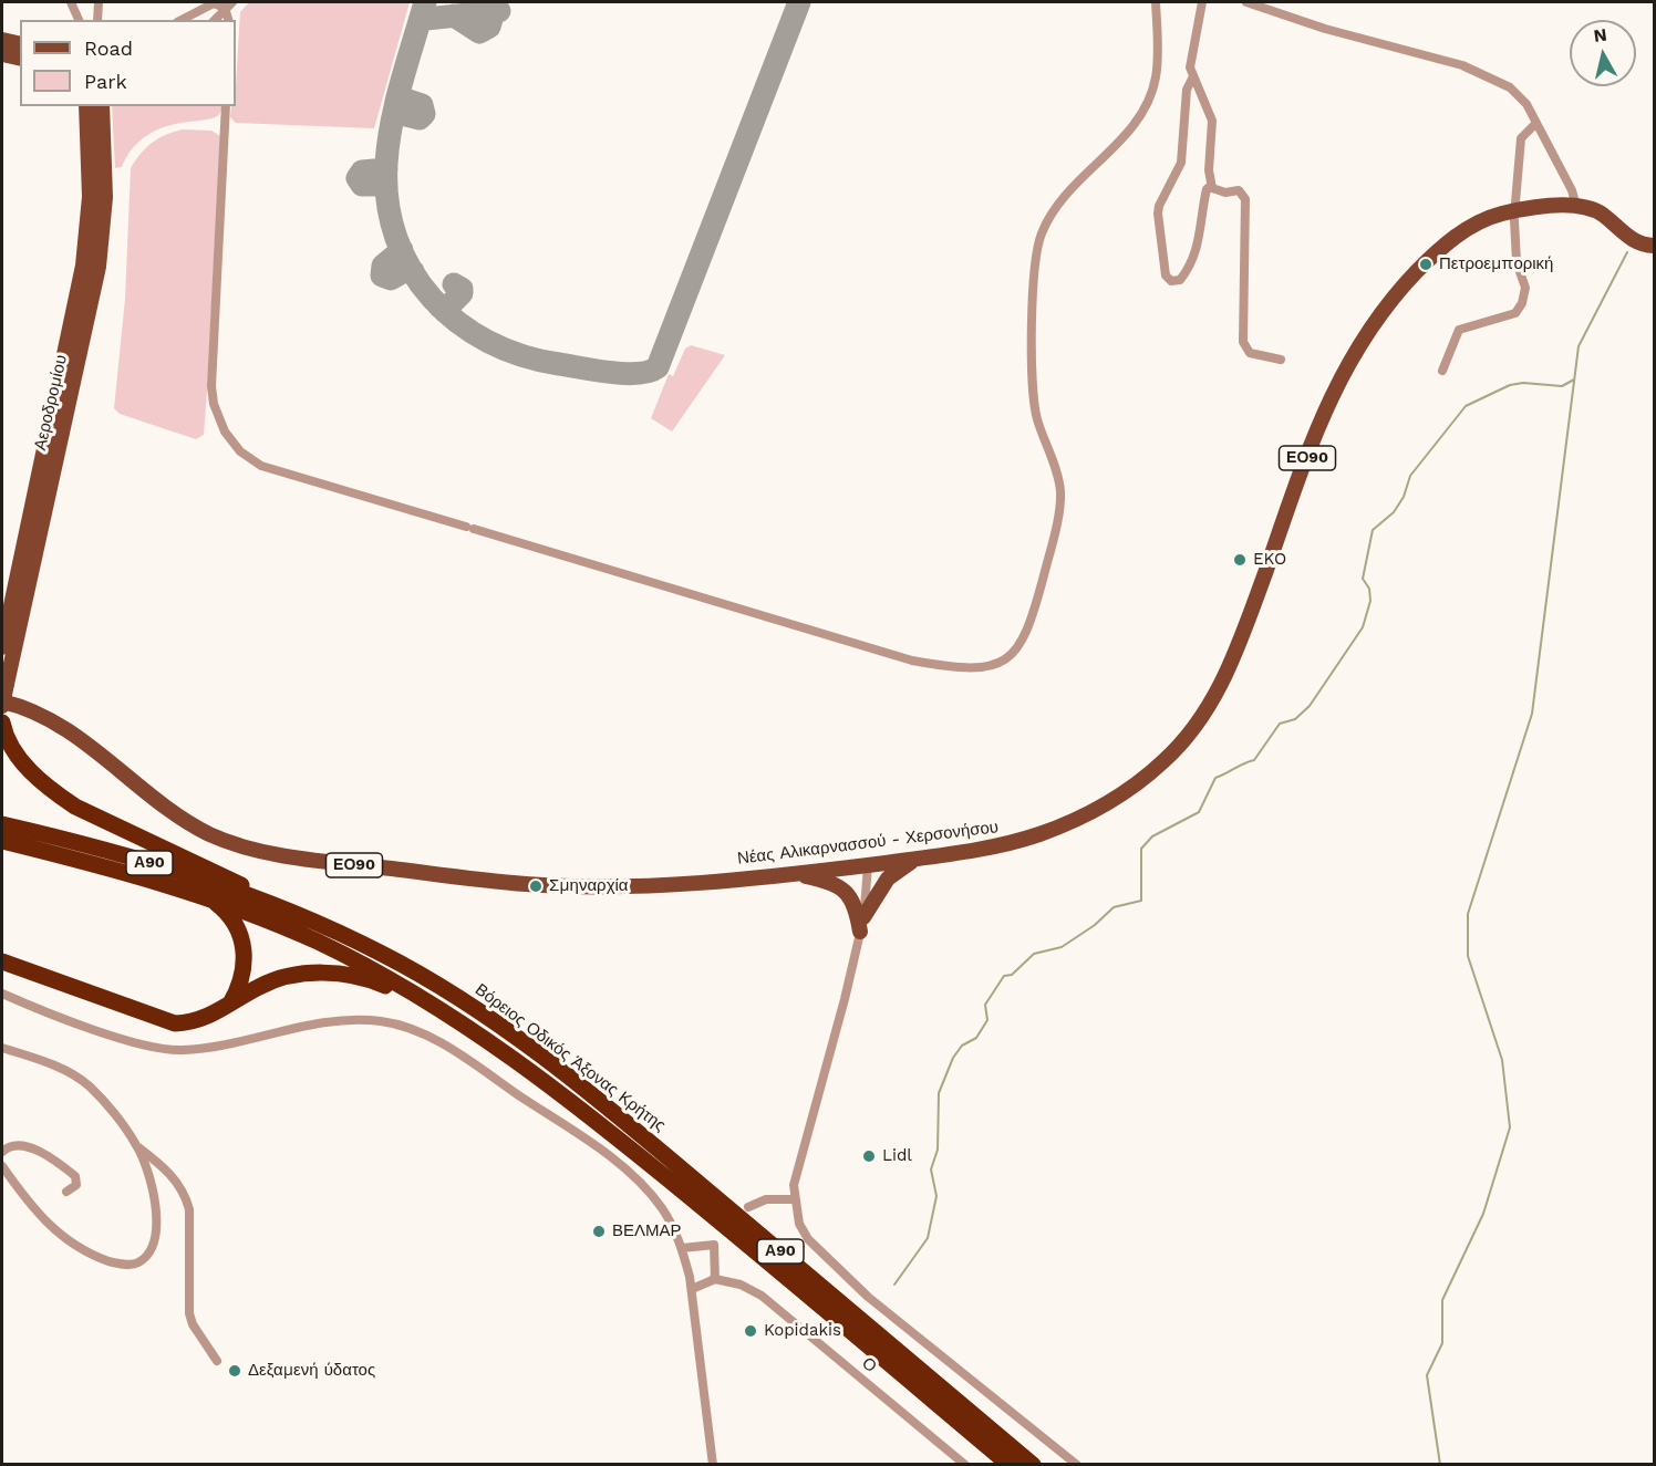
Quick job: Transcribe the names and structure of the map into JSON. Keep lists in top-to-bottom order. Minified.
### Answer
{"streets":{"highway":["Α90","Βόρειος Οδικός Άξονας Κρήτης"],"main road":["Αεροδρομίου","ΕΟ90","Νέας Αλικαρνασσού - Χερσονήσου"],"street":["Ο"]},"crossings":[["Αεροδρομίου","Νέας Αλικαρνασσού - Χερσονήσου"]],"places":["Πετροεμπορική","EKO","Σμηναρχία","Lidl","ΒΕΛΜΑΡ","Kopidakis","Δεξαμενή ύδατος"],"legend":["Road","Park"],"north":"top"}
